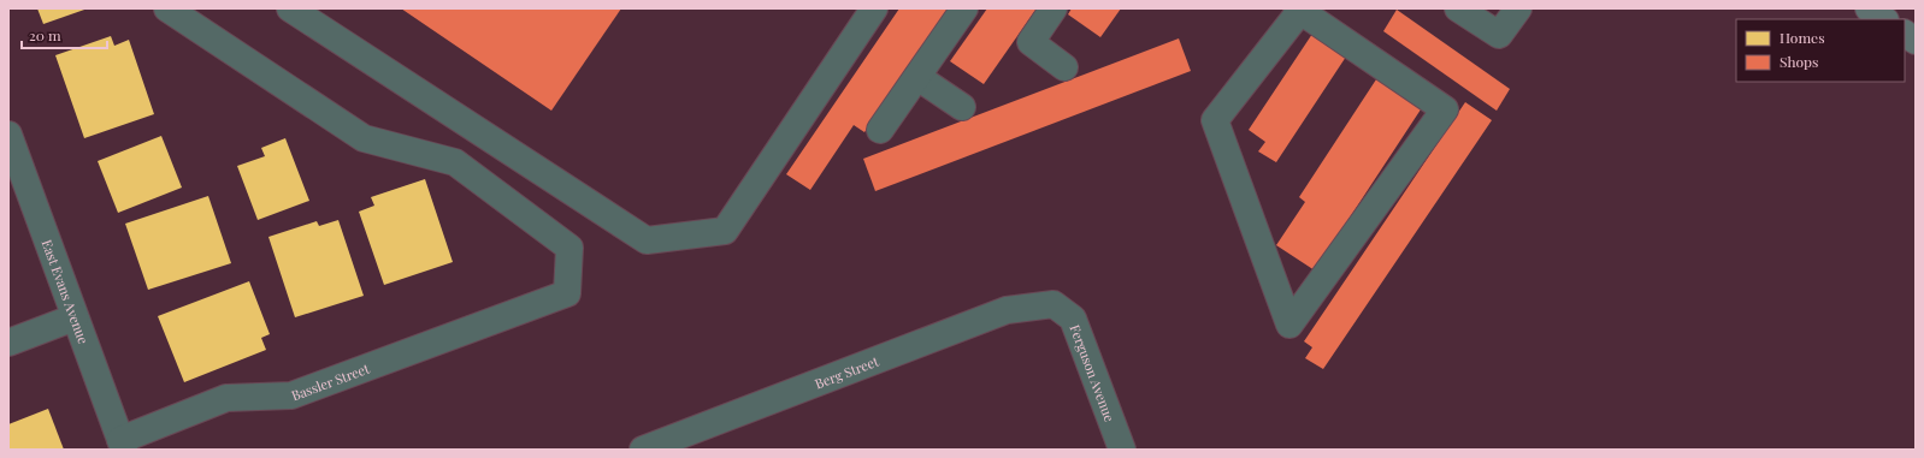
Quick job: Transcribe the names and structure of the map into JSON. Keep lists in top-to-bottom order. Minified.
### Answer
{"streets":{"street":["East Evans Avenue","Berg Street","Ferguson Avenue","Bassler Street"]},"crossings":[["East Evans Avenue","Bassler Street"],["Berg Street","Ferguson Avenue"]],"legend":["Homes","Shops"],"scale_bar":"20 m"}
